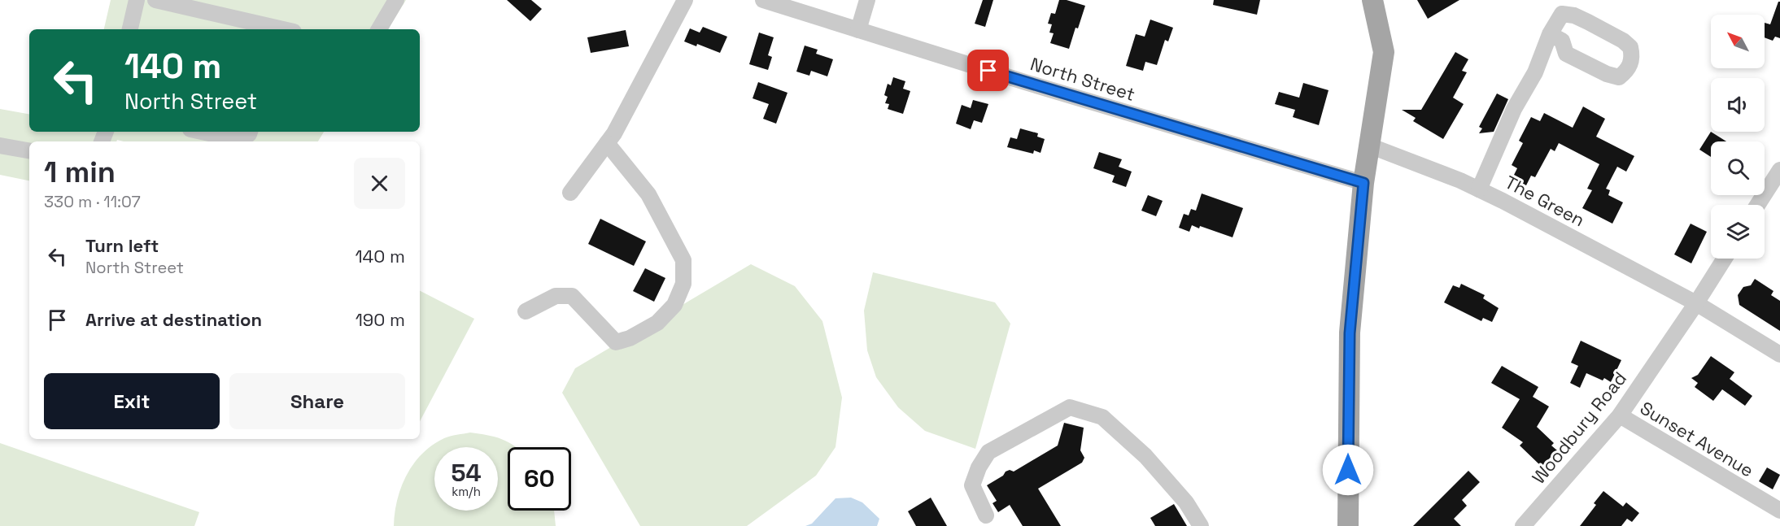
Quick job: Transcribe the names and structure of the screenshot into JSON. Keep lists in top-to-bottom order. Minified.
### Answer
{"streets":{"street":["North Street","The Green","Woodbury Road","Sunset Avenue"]},"crossings":[["The Green","Woodbury Road"],["Woodbury Road","Sunset Avenue"]],"north":"top left","page":{"turn":["140 m","North Street"],"heading":["1 min","330 m · 11:07"],"list":[{"name":"Turn left","note":"North Street","value":"140 m"},{"name":"Arrive at destination","value":"190 m"}],"buttons":["Exit","Share"],"speed":"54 km/h","limit":"60"}}
